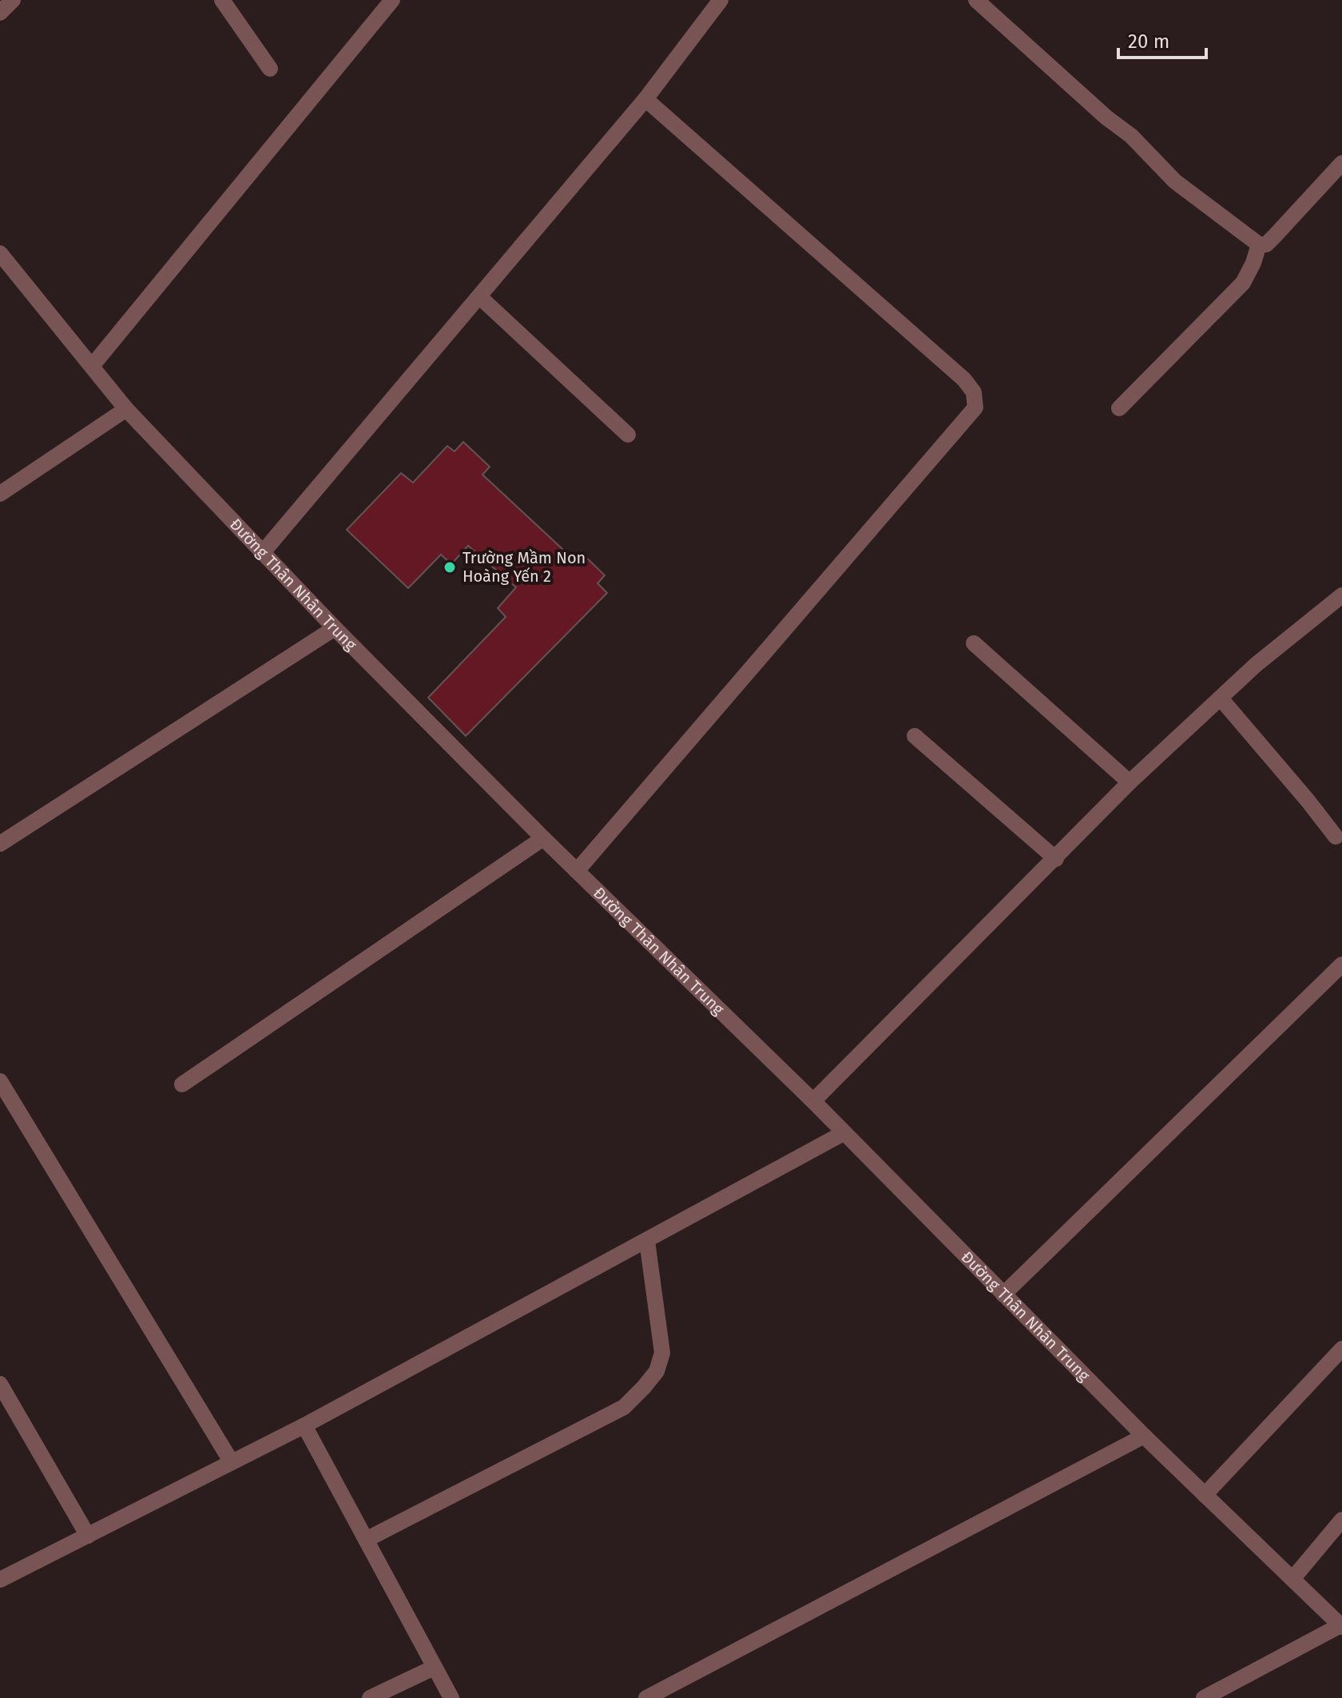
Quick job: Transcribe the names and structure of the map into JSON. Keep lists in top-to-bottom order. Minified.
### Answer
{"streets":{"street":["Đường Thân Nhân Trung"]},"places":["Trường Mầm Non Hoàng Yến 2"],"scale_bar":"20 m"}
